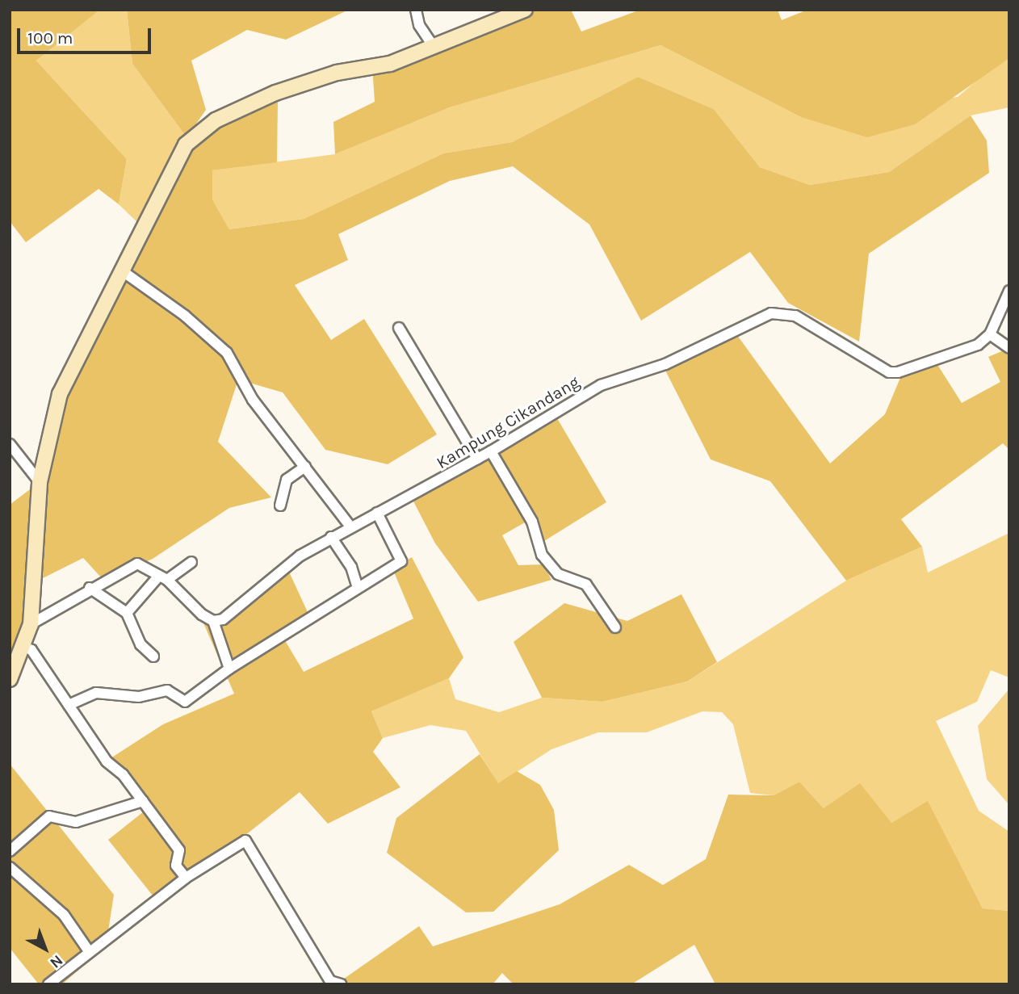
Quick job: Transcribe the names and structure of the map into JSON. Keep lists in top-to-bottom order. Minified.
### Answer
{"streets":{"street":["Kampung Cikandang"]},"scale_bar":"100 m","north":"bottom right"}
